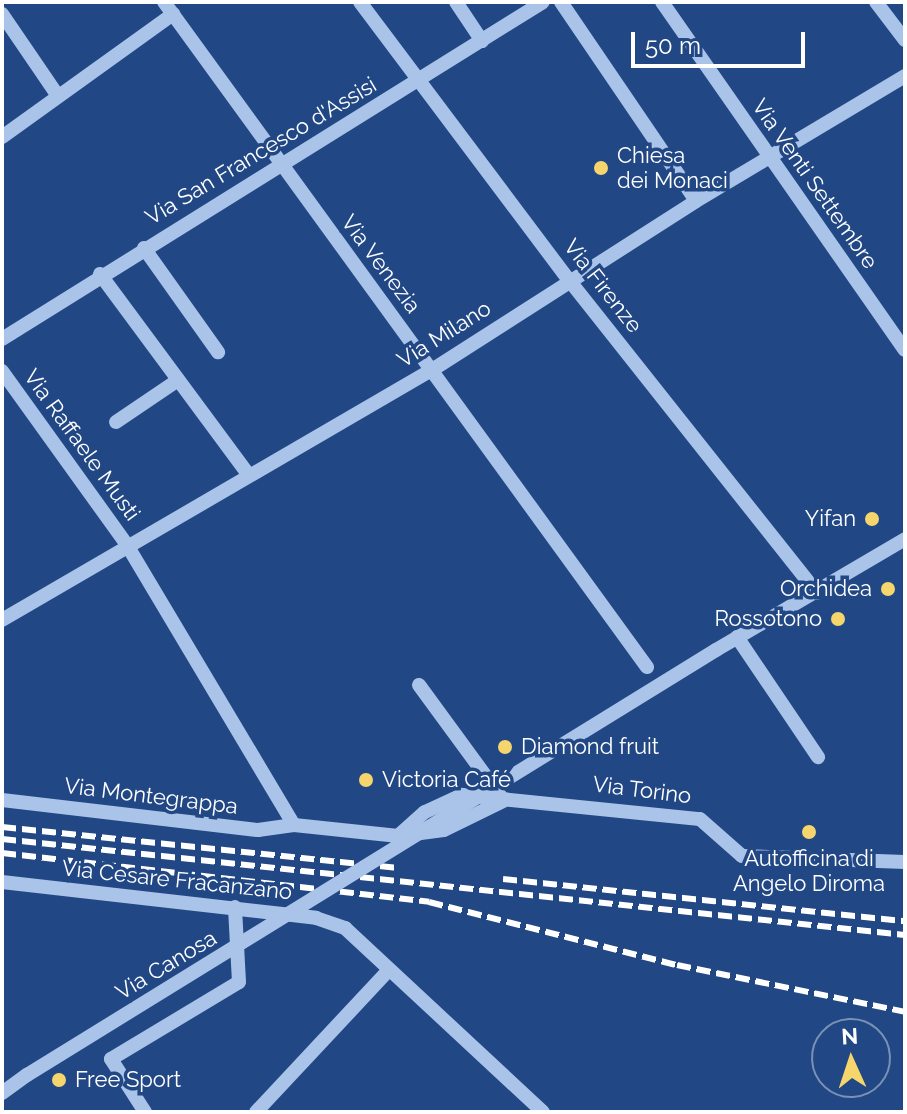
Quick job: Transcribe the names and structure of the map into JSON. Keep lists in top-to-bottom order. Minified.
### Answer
{"streets":{"street":["Via San Francesco d'Assisi","Via Venti Settembre","Via Venezia","Via Firenze","Via Milano","Via Raffaele Musti","Via Torino","Via Montegrappa","Via Cesare Fracanzano","Via Canosa"]},"crossings":[["Via San Francesco d'Assisi","Via Venezia"],["Via San Francesco d'Assisi","Via Firenze"],["Via Venti Settembre","Via Milano"],["Via Venezia","Via Milano"],["Via Firenze","Via Milano"],["Via Firenze","Via Canosa"],["Via Milano","Via Raffaele Musti"],["Via Raffaele Musti","Via Montegrappa"]],"places":["Chiesa dei Monaci","Yifan","Orchidea","Rossotono","Diamond fruit","Victoria Café","Autofficina di Angelo Diroma","Free Sport"],"scale_bar":"50 m","north":"top"}
